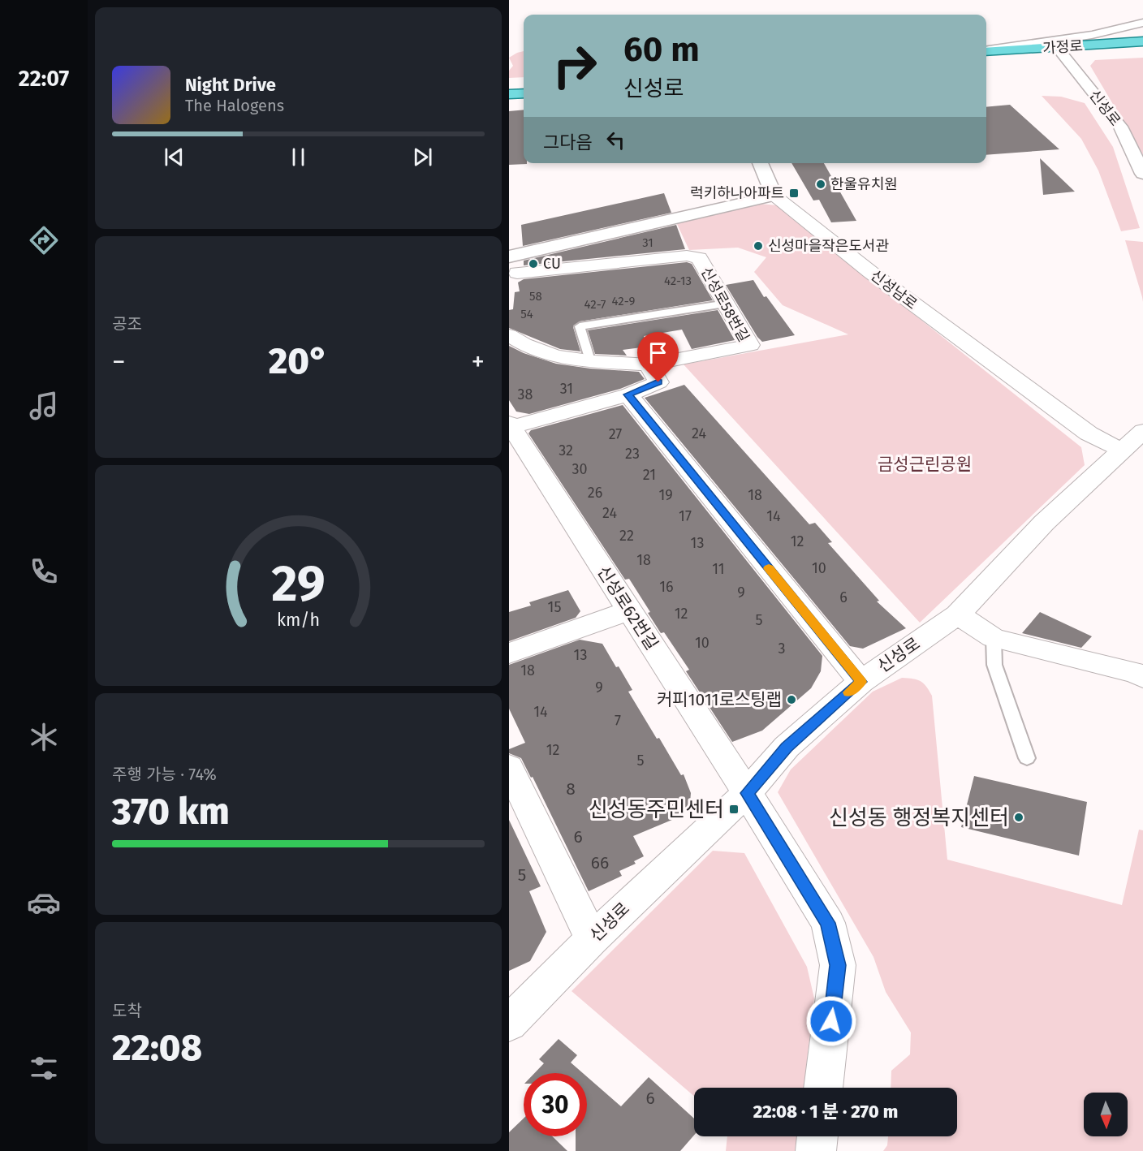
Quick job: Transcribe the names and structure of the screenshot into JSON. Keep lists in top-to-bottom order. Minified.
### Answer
{"streets":{"main road":["가정로"],"street":["신성로","신성남로","신성로58번길","신성로62번길"]},"crossings":[["가정로","신성로"],["신성로","신성남로"],["신성로","신성로62번길"]],"parks":["금성근린공원"],"places":{"other":["한울유치원","신성마을작은도서관","CU","커피1011로스팅랩","신성동 행정복지센터"],"transit":["럭키하나아파트","신성동주민센터"]},"house_numbers":["31","42-13","58","42-9","42-7","54","31","38","24","27","32","23","30","21","26","19","18","24","17","14","22","12","13","18","10","11","16","9","6","15","12","5","10","3","13","18","9","14","7","12","5","8","6","66","5","6"],"north":"bottom","page":{"tabs":"22:07","turn":["60 m","신성로"],"song":["Night Drive","The Halogens"],"then":"그다음","tile":["공조",["주행 가능 · 74%","370 km"],["도착","22:08"]],"heat":["−","20°","+"],"limit":"30","trip":"22:08 · 1 분 · 270 m","gauge":["29","km/h"]}}
